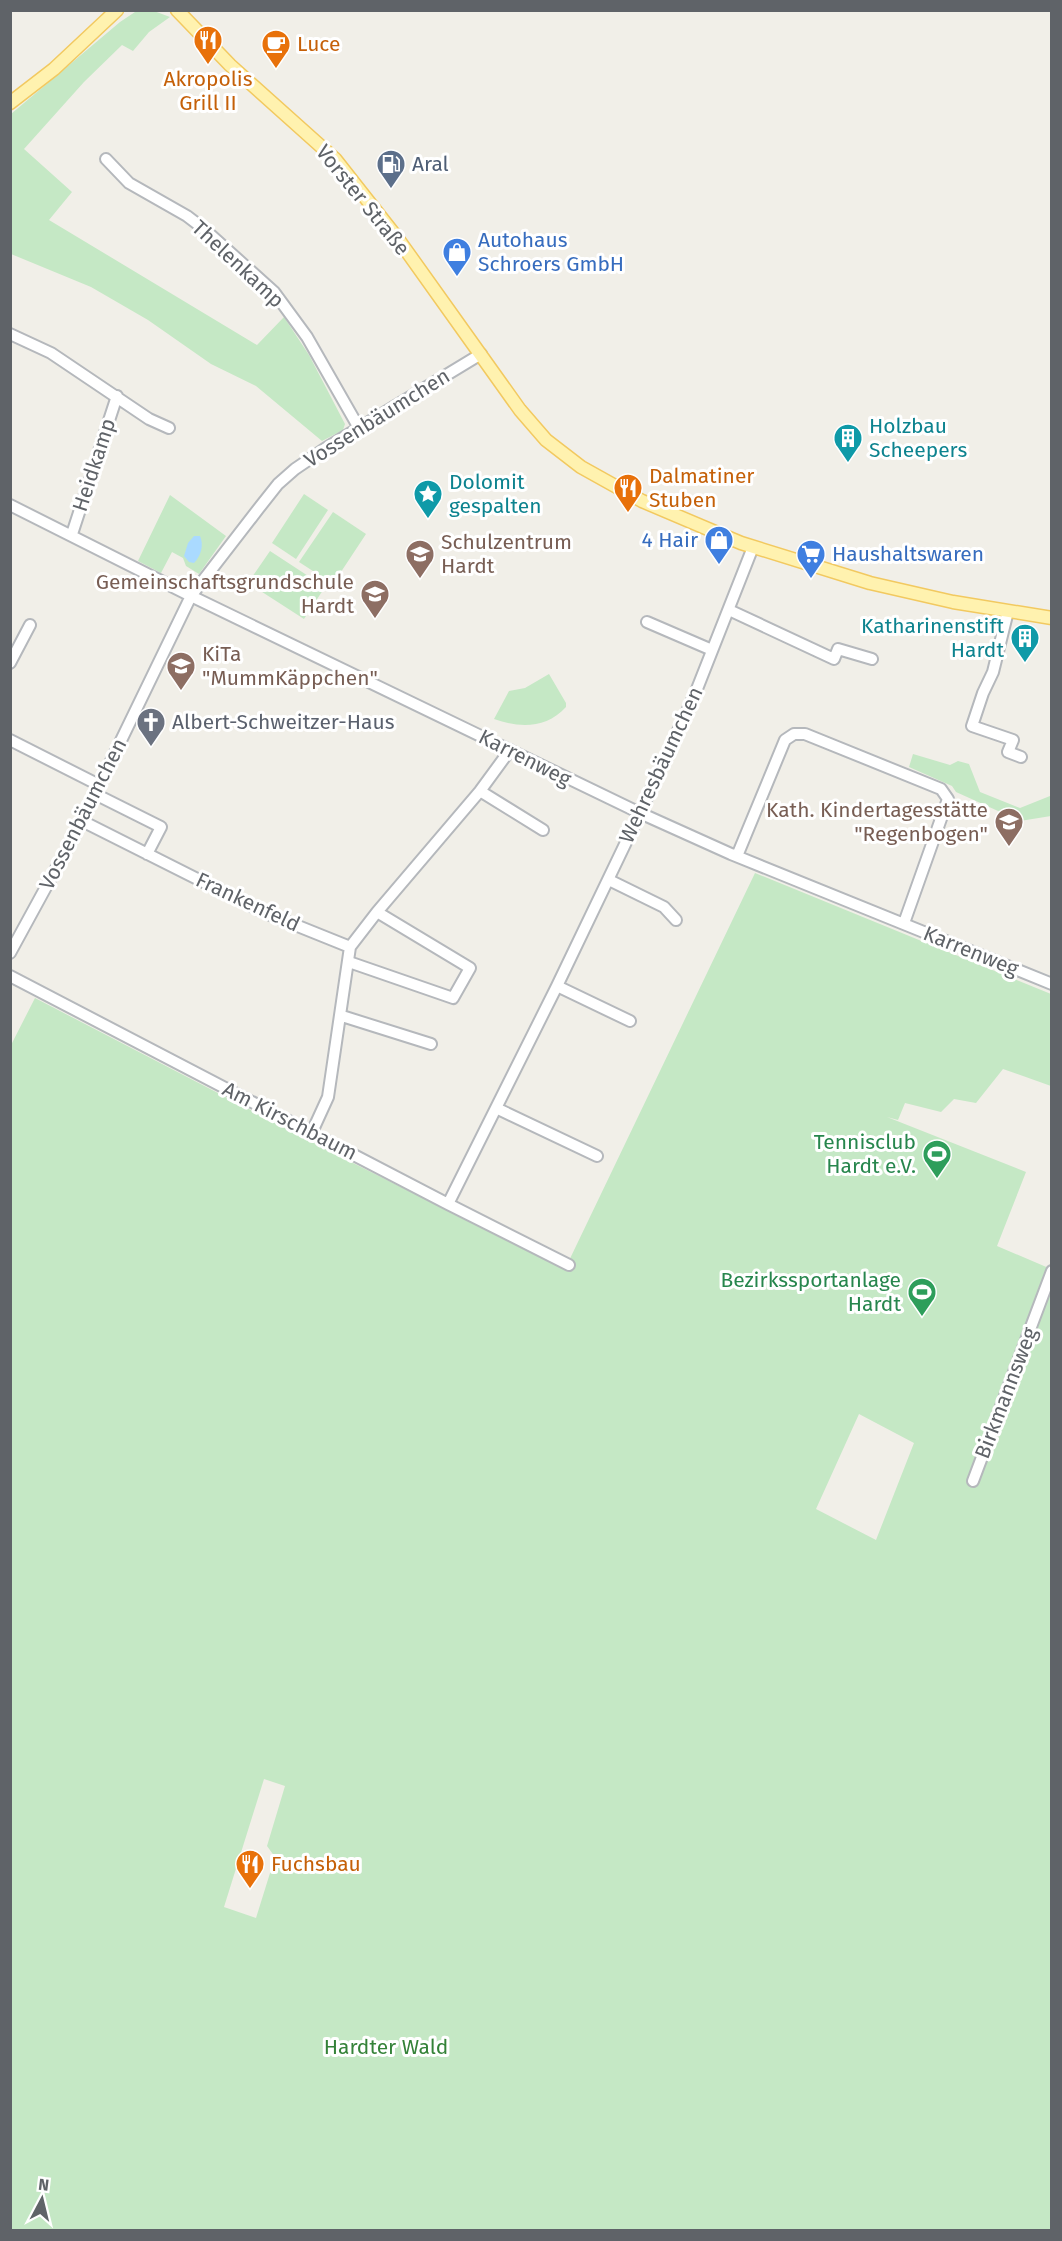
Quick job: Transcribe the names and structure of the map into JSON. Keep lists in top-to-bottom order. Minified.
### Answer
{"streets":{"main road":["Vorster Straße"],"street":["Thelenkamp","Vossenbäumchen","Heidkamp","Karrenweg","Wehresbäumchen","Frankenfeld","Am Kirschbaum","Birkmannsweg"]},"crossings":[["Vorster Straße","Vossenbäumchen"],["Vorster Straße","Wehresbäumchen"],["Thelenkamp","Vossenbäumchen"],["Vossenbäumchen","Karrenweg"],["Vossenbäumchen","Frankenfeld"],["Heidkamp","Karrenweg"],["Karrenweg","Wehresbäumchen"],["Wehresbäumchen","Am Kirschbaum"]],"parks":["Hardter Wald"],"places":{"restaurant":["Akropolis Grill II","Dalmatiner Stuben","Fuchsbau"],"cafe":["Luce"],"fuel station":["Aral"],"shop":["Autohaus Schroers GmbH","4 Hair"],"building":["Holzbau Scheepers","Katharinenstift Hardt"],"place":["Dolomit gespalten"],"school or university":["Schulzentrum Hardt","Gemeinschaftsgrundschule Hardt","KiTa \"MummKäppchen\"","Kath. Kindertagesstätte \"Regenbogen\""],"supermarket":["Haushaltswaren"],"church":["Albert-Schweitzer-Haus"],"sports":["Tennisclub Hardt e.V.","Bezirkssportanlage Hardt"]},"north":"top"}
